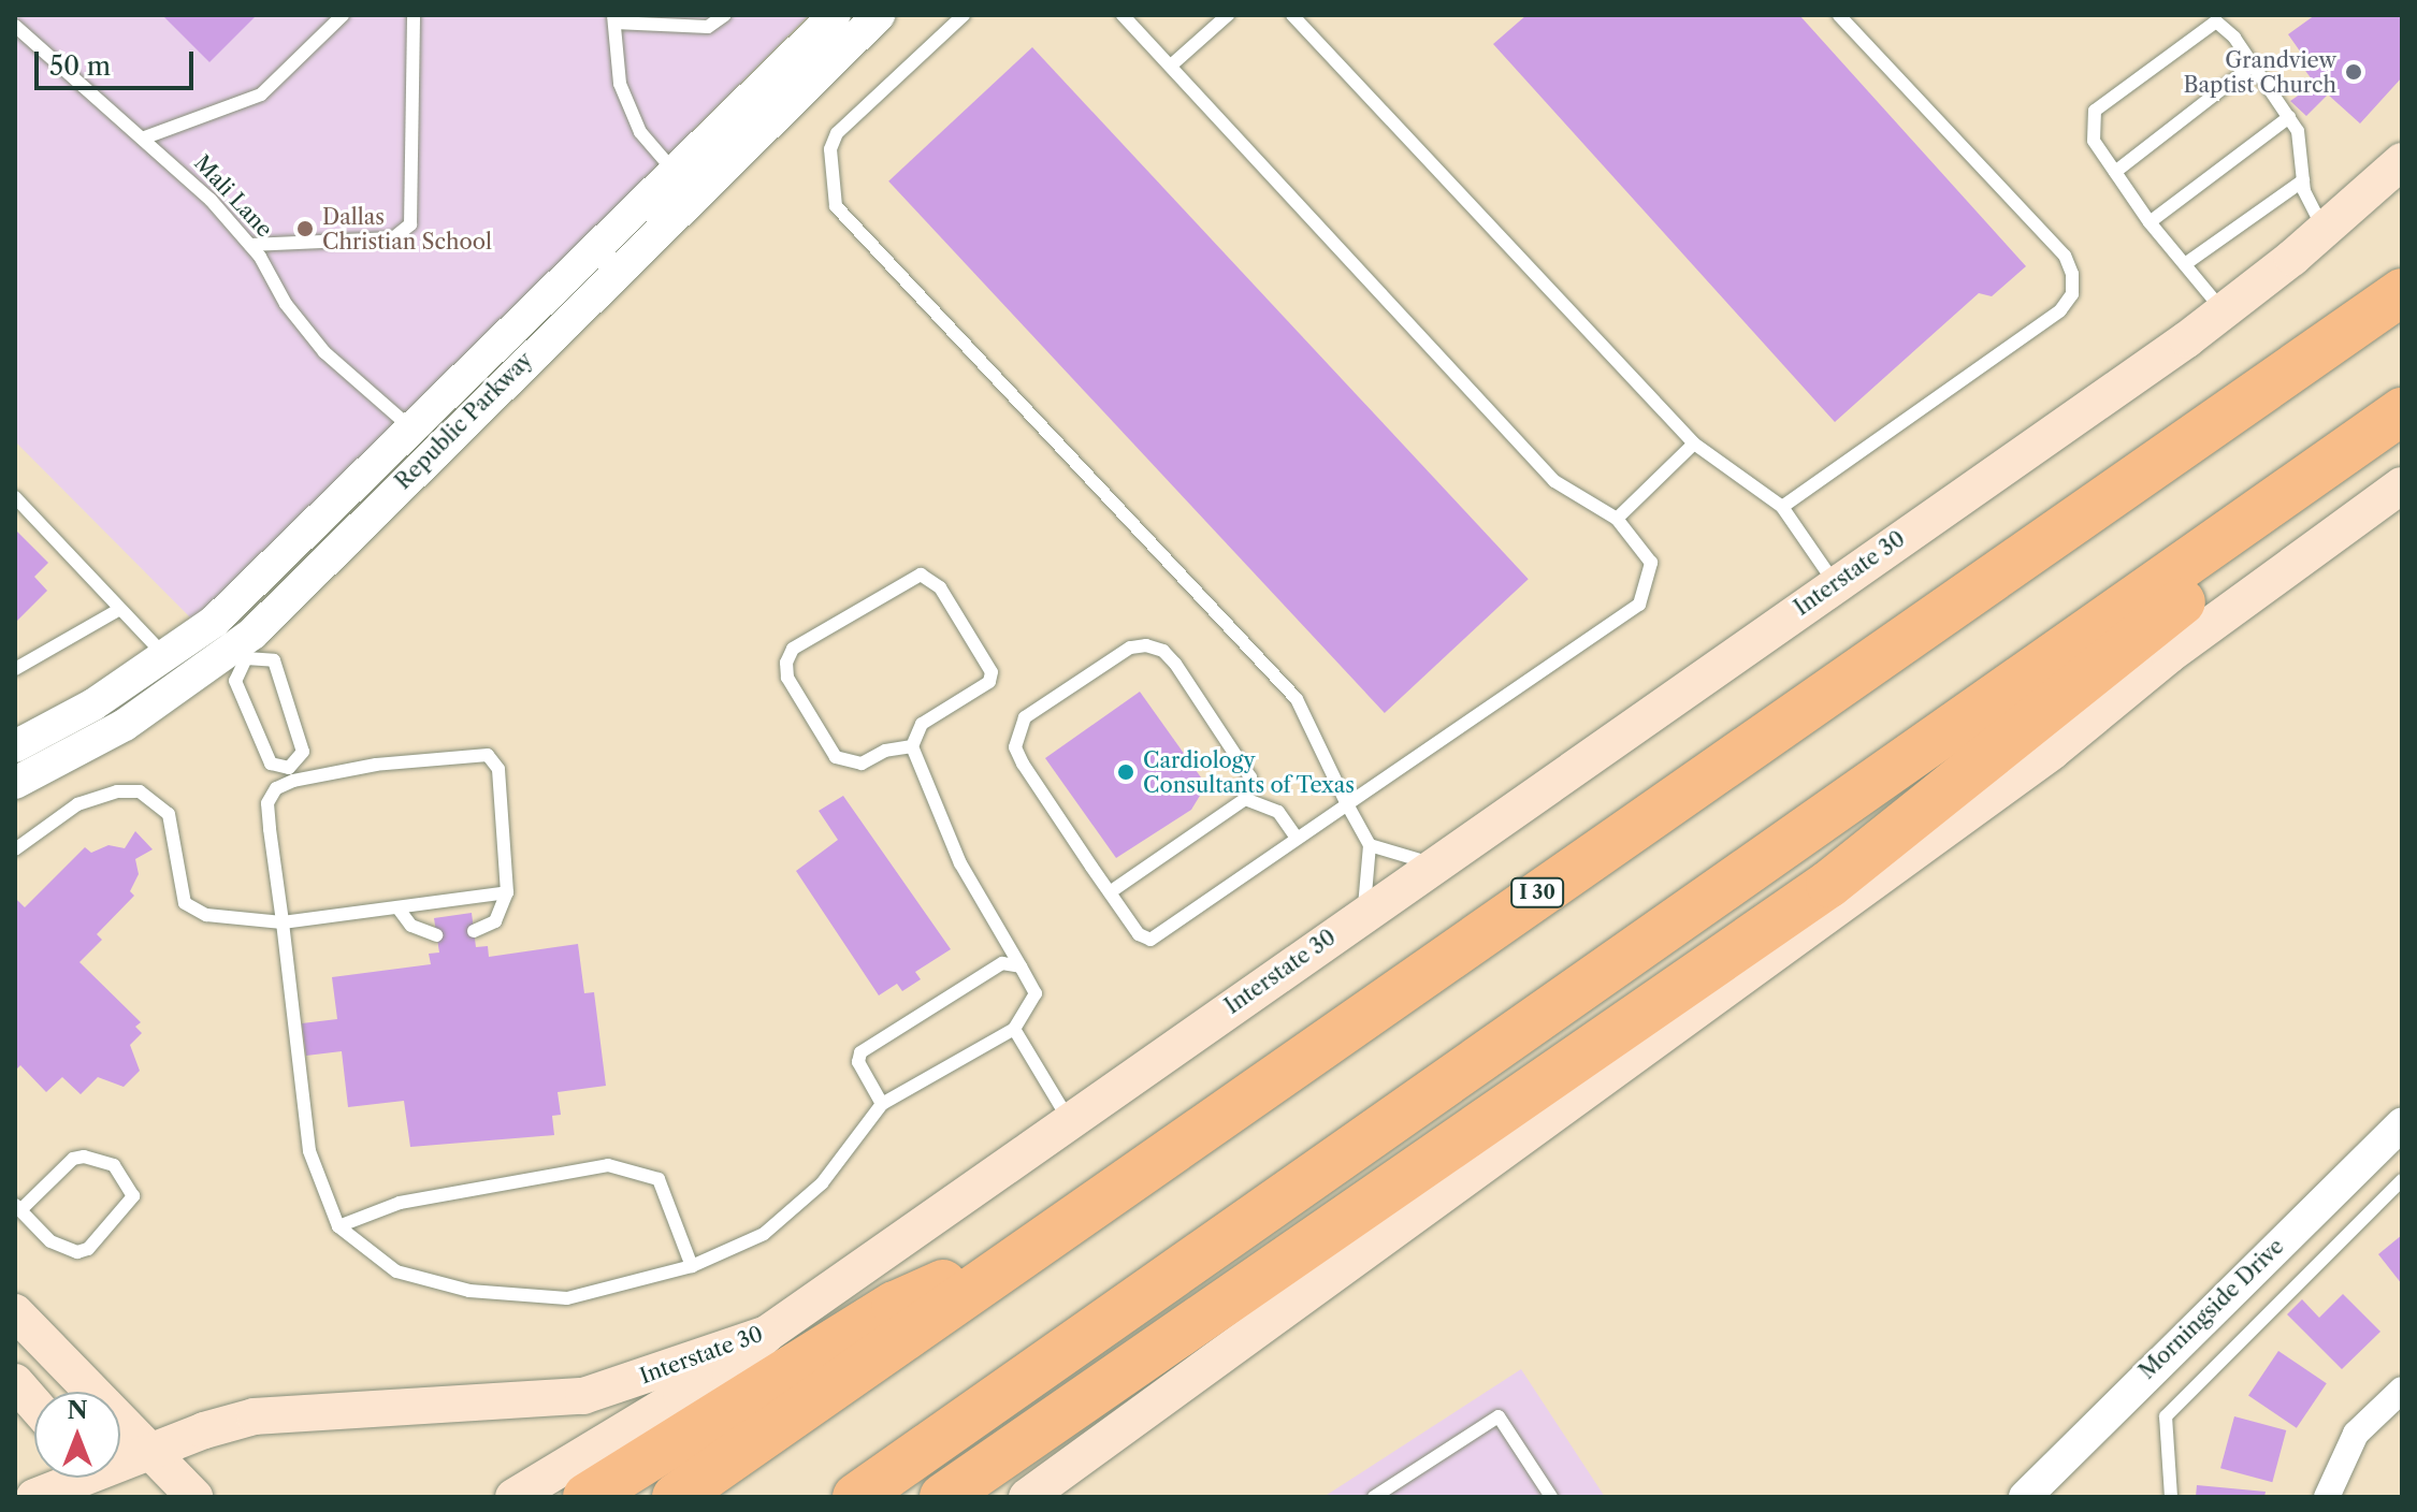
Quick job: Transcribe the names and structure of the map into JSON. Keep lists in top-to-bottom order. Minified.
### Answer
{"streets":{"highway":["I 30"],"main road":["Interstate 30"],"street":["Republic Parkway","Morningside Drive"],"lane":["Mali Lane"]},"crossings":[["Mali Lane","Republic Parkway"]],"places":["Grandview Baptist Church","Dallas Christian School","Cardiology Consultants of Texas"],"scale_bar":"50 m","north":"top"}
